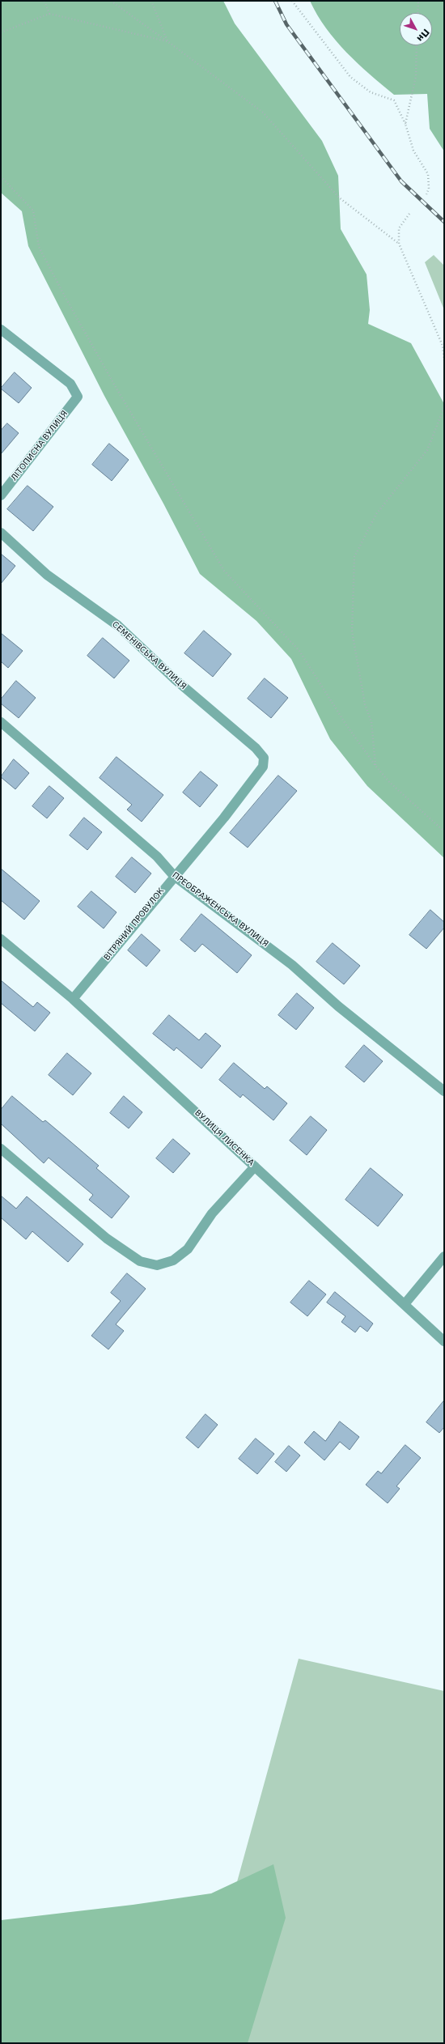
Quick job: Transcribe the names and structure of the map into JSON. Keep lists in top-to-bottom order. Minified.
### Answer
{"streets":{"street":["ЛІТОПИСНА ВУЛИЦЯ","СЕМЕНІВСЬКА ВУЛИЦЯ","ПРЕОБРАЖЕНСЬКА ВУЛИЦЯ","ВІТРЯНИЙ ПРОВУЛОК","ВУЛИЦЯ ЛИСЕНКА"]},"crossings":[["СЕМЕНІВСЬКА ВУЛИЦЯ","ВІТРЯНИЙ ПРОВУЛОК"],["ПРЕОБРАЖЕНСЬКА ВУЛИЦЯ","ВІТРЯНИЙ ПРОВУЛОК"],["ВІТРЯНИЙ ПРОВУЛОК","ВУЛИЦЯ ЛИСЕНКА"]],"north":"bottom right"}
